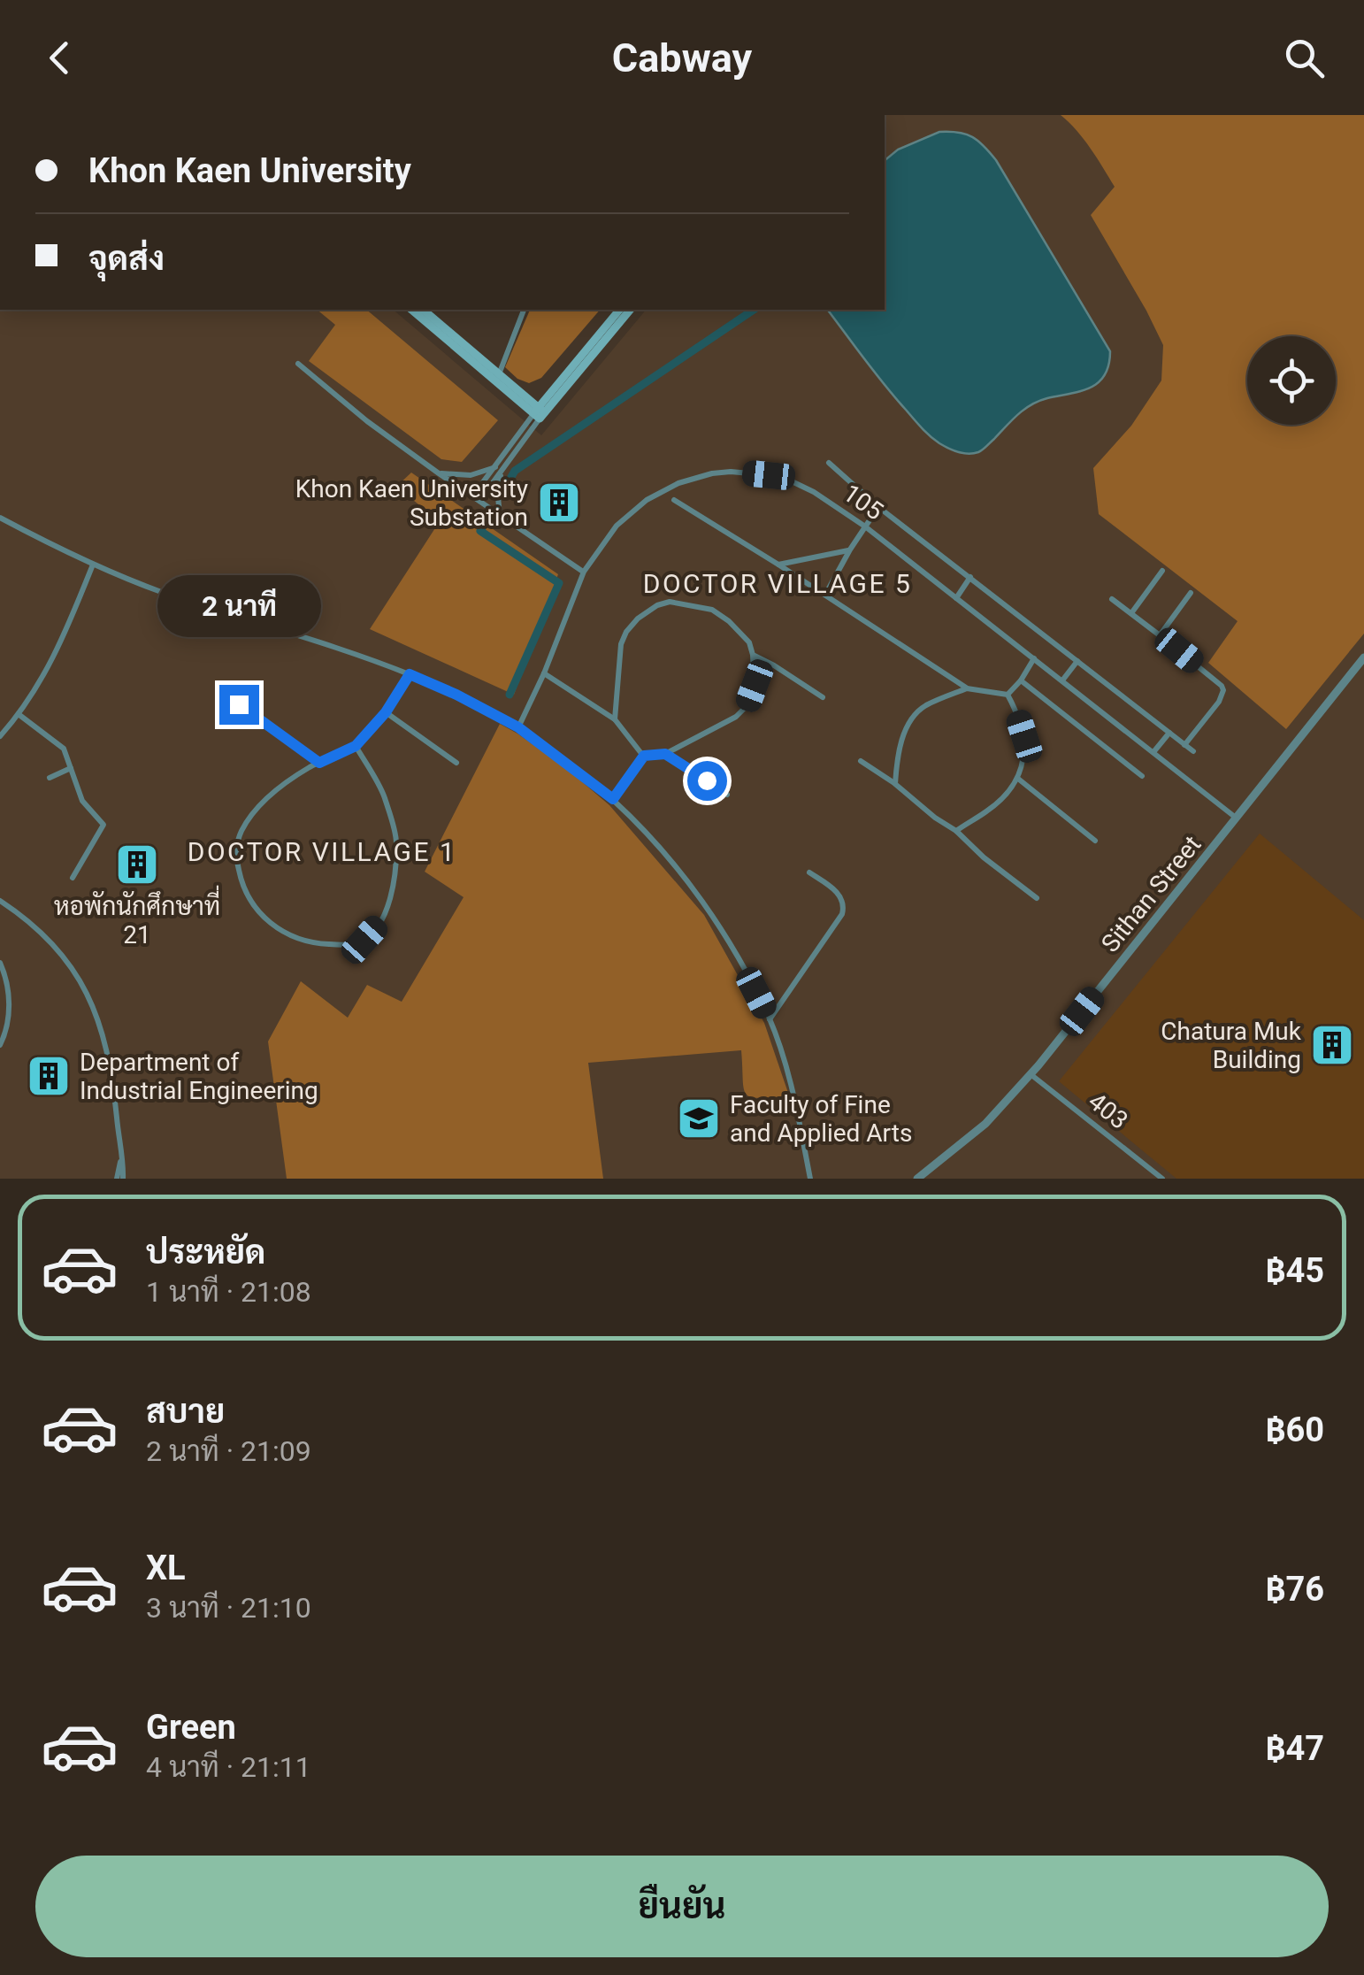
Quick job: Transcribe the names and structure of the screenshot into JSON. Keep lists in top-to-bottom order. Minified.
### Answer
{"streets":{"street":["105","Sithan Street","403"]},"crossings":[["105","Sithan Street"],["Sithan Street","403"]],"districts":["DOCTOR VILLAGE 5","DOCTOR VILLAGE 1"],"places":{"building":["Khon Kaen University Substation","หอพักนักศึกษาที่ 21","Chatura Muk Building","Department of Industrial Engineering"],"school or university":["Faculty of Fine and Applied Arts"]},"page":{"header":"Cabway","banner":["Khon Kaen University","จุดส่ง"],"bubble":"2 นาที","list":[{"name":"ประหยัด","note":"1 นาที · 21:08","value":"฿45"},{"name":"สบาย","note":"2 นาที · 21:09","value":"฿60"},{"name":"XL","note":"3 นาที · 21:10","value":"฿76"},{"name":"Green","note":"4 นาที · 21:11","value":"฿47"}],"buttons":"ยืนยัน"}}
